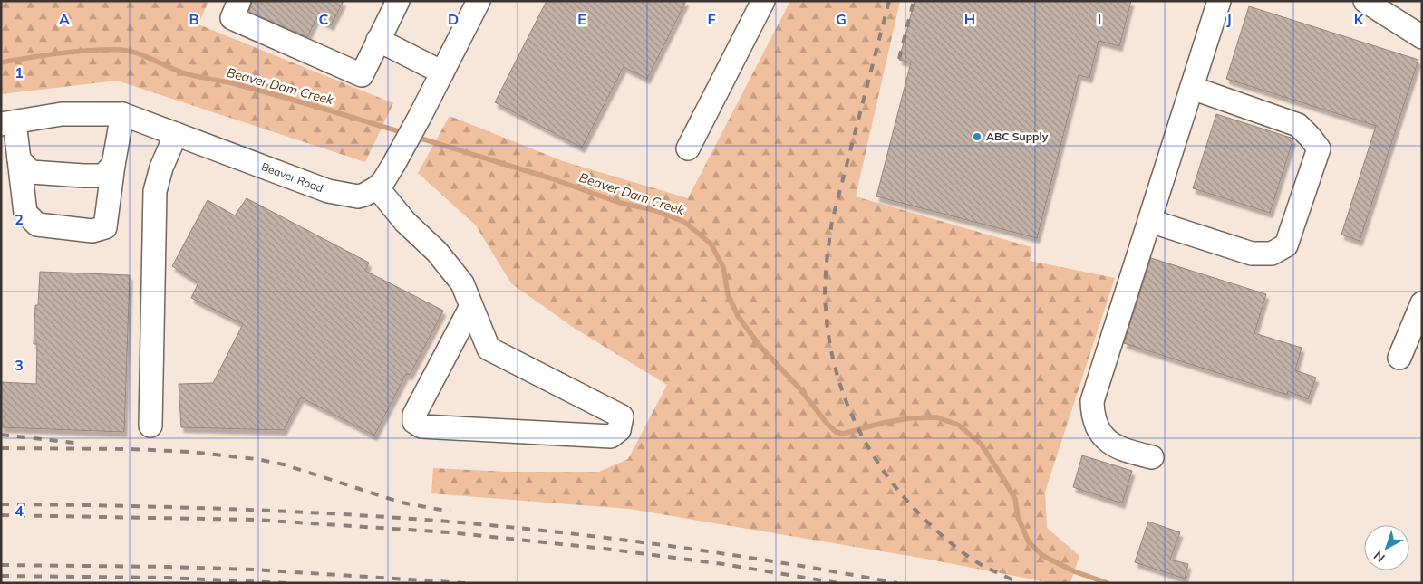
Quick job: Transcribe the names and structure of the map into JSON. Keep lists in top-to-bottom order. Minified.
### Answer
{"streets":{"street":["Beaver Road"]},"water":["Beaver Dam Creek"],"places":["ABC Supply"],"north":"bottom left","grid":{"columns":["A","B","C","D","E","F","G","H","I","J","K"],"rows":["1","2","3","4"]}}
